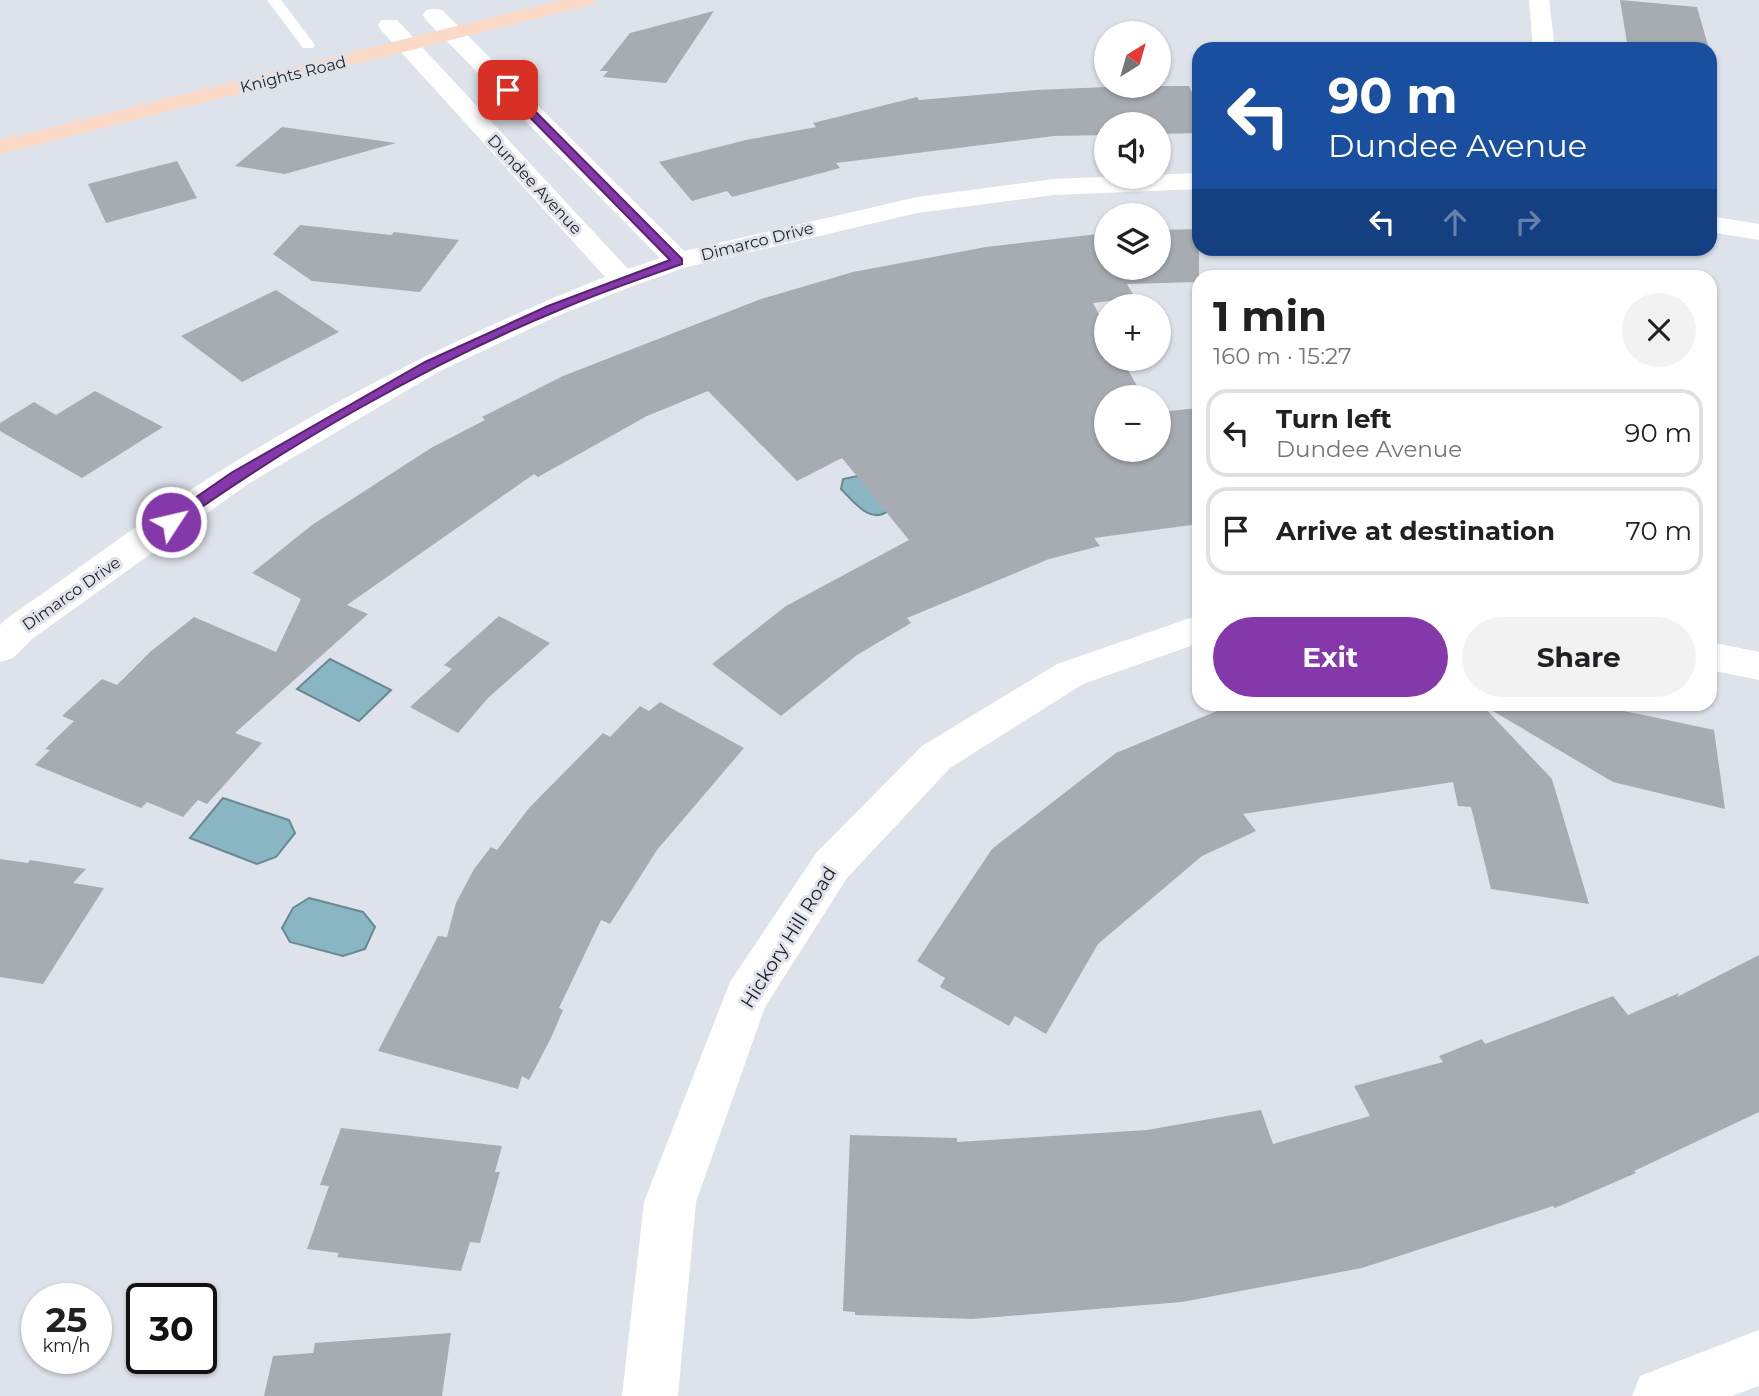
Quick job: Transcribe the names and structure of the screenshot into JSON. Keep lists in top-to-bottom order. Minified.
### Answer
{"streets":{"main road":["Knights Road"],"street":["Dundee Avenue","Dimarco Drive","Hickory Hill Road"]},"crossings":[["Knights Road","Dundee Avenue"],["Dundee Avenue","Dimarco Drive"]],"north":"top right","page":{"map_buttons":["+","−"],"turn":["90 m","Dundee Avenue"],"heading":["1 min","160 m · 15:27"],"list":[{"name":"Turn left","note":"Dundee Avenue","value":"90 m"},{"name":"Arrive at destination","value":"70 m"}],"buttons":["Exit","Share"],"speed":"25 km/h","limit":"30"}}
